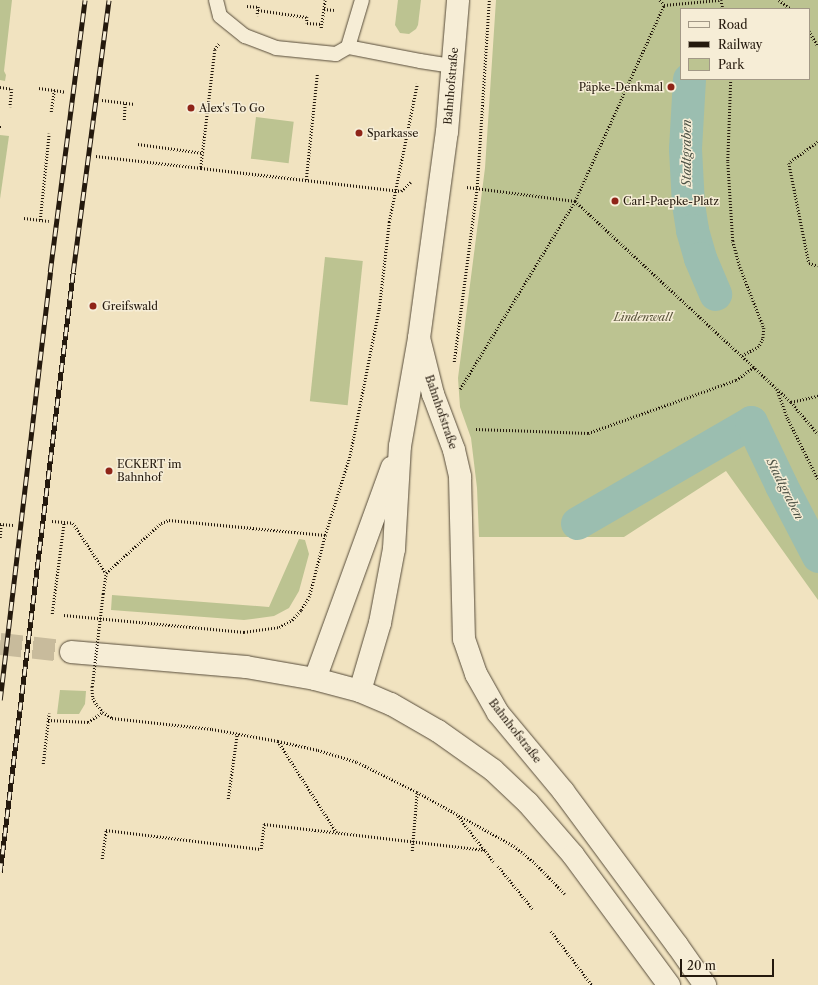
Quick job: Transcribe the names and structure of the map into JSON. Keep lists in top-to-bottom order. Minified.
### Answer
{"streets":{"street":["Bahnhofstraße"]},"water":["Stadtgraben"],"parks":["Lindenwall"],"places":["Päpke-Denkmal","Alex's To Go","Sparkasse","Carl-Paepke-Platz","Greifswald","ECKERT im Bahnhof"],"legend":["Road","Railway","Park"],"scale_bar":"20 m"}
